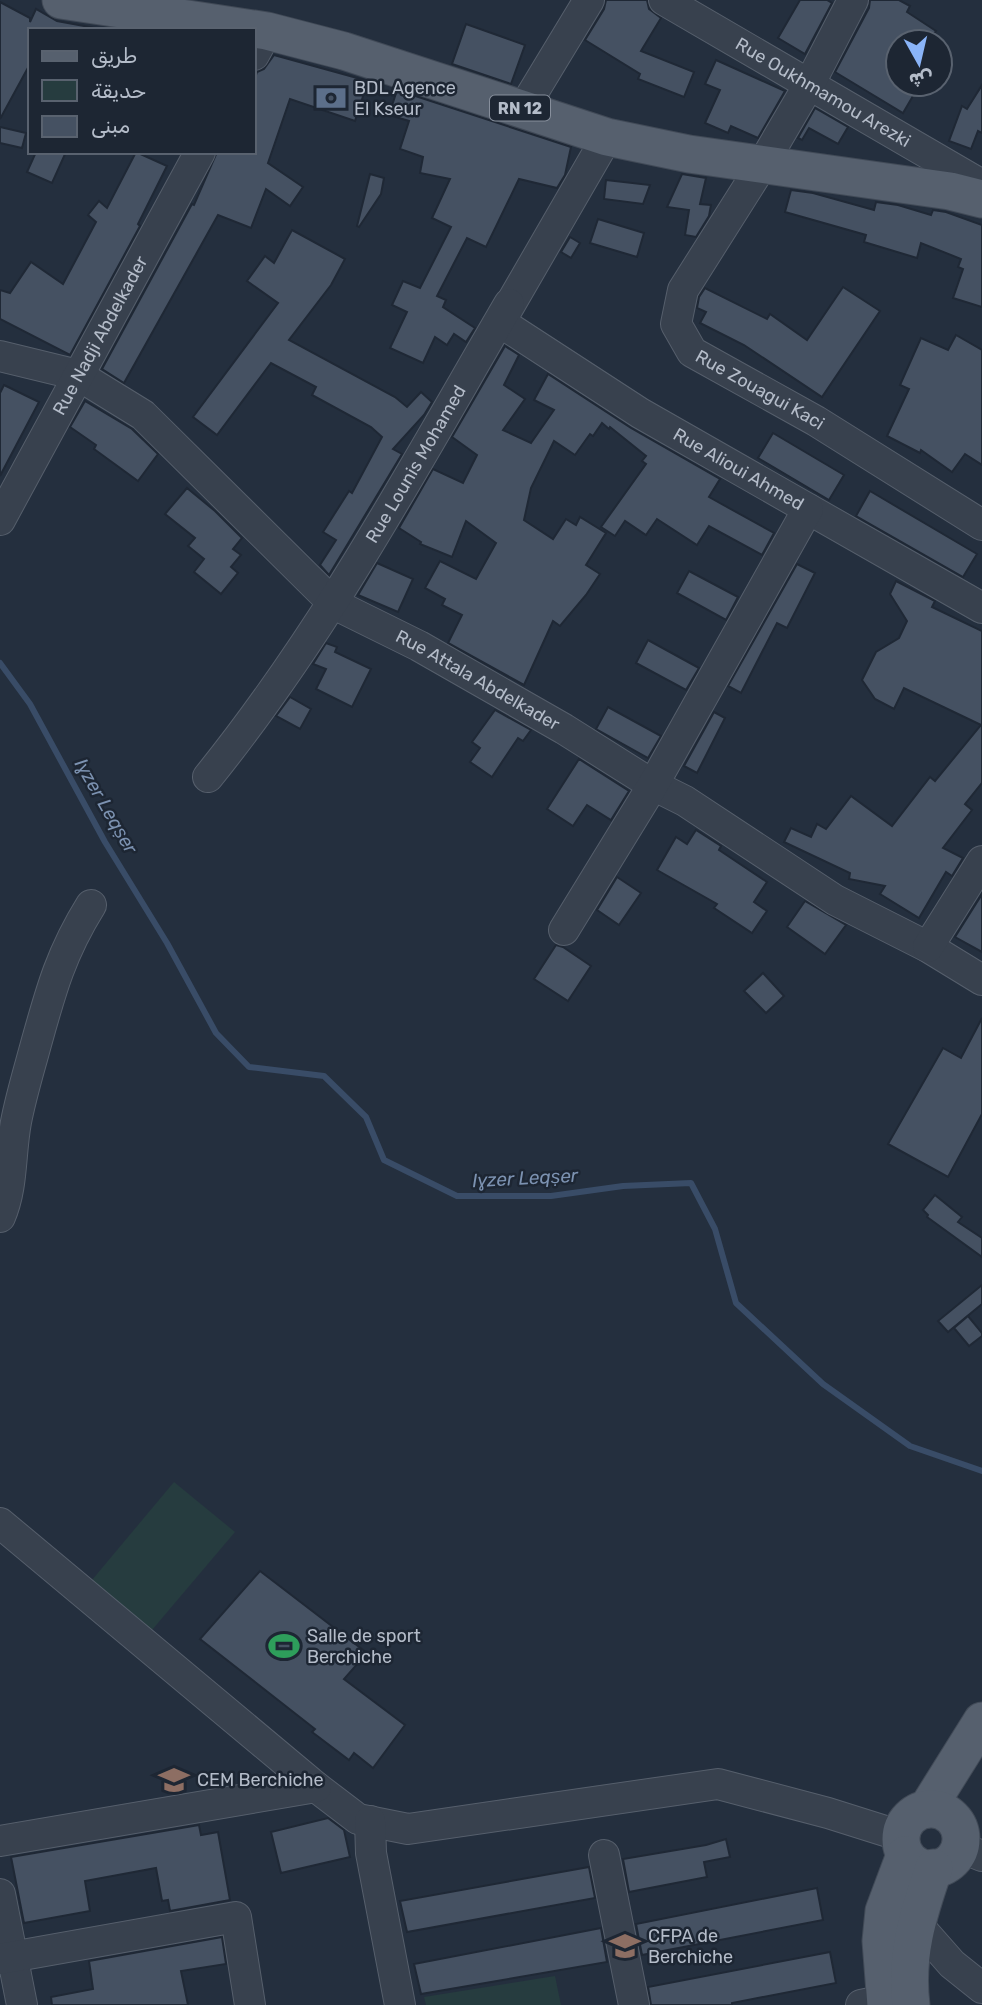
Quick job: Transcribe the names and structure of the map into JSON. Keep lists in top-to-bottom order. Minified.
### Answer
{"streets":{"main road":["RN 12"],"street":["Rue Oukhmamou Arezki","Rue Nadji Abdelkader","Rue Zouagui Kaci","Rue Lounis Mohamed","Rue Alioui Ahmed","Rue Attala Abdelkader"]},"crossings":[["Rue Oukhmamou Arezki","Rue Zouagui Kaci"],["RN 12","Rue Zouagui Kaci"],["RN 12","Rue Lounis Mohamed"],["RN 12","Rue Alioui Ahmed"],["Rue Nadji Abdelkader","Rue Attala Abdelkader"],["Rue Lounis Mohamed","Rue Alioui Ahmed"],["Rue Lounis Mohamed","Rue Attala Abdelkader"]],"water":["Iɣzer Leqṣer"],"places":{"bank":["BDL Agence El Kseur"],"sports":["Salle de sport Berchiche"],"school or university":["CEM Berchiche","CFPA de Berchiche"]},"legend":["طريق","حديقة","مبنى"],"north":"bottom"}
